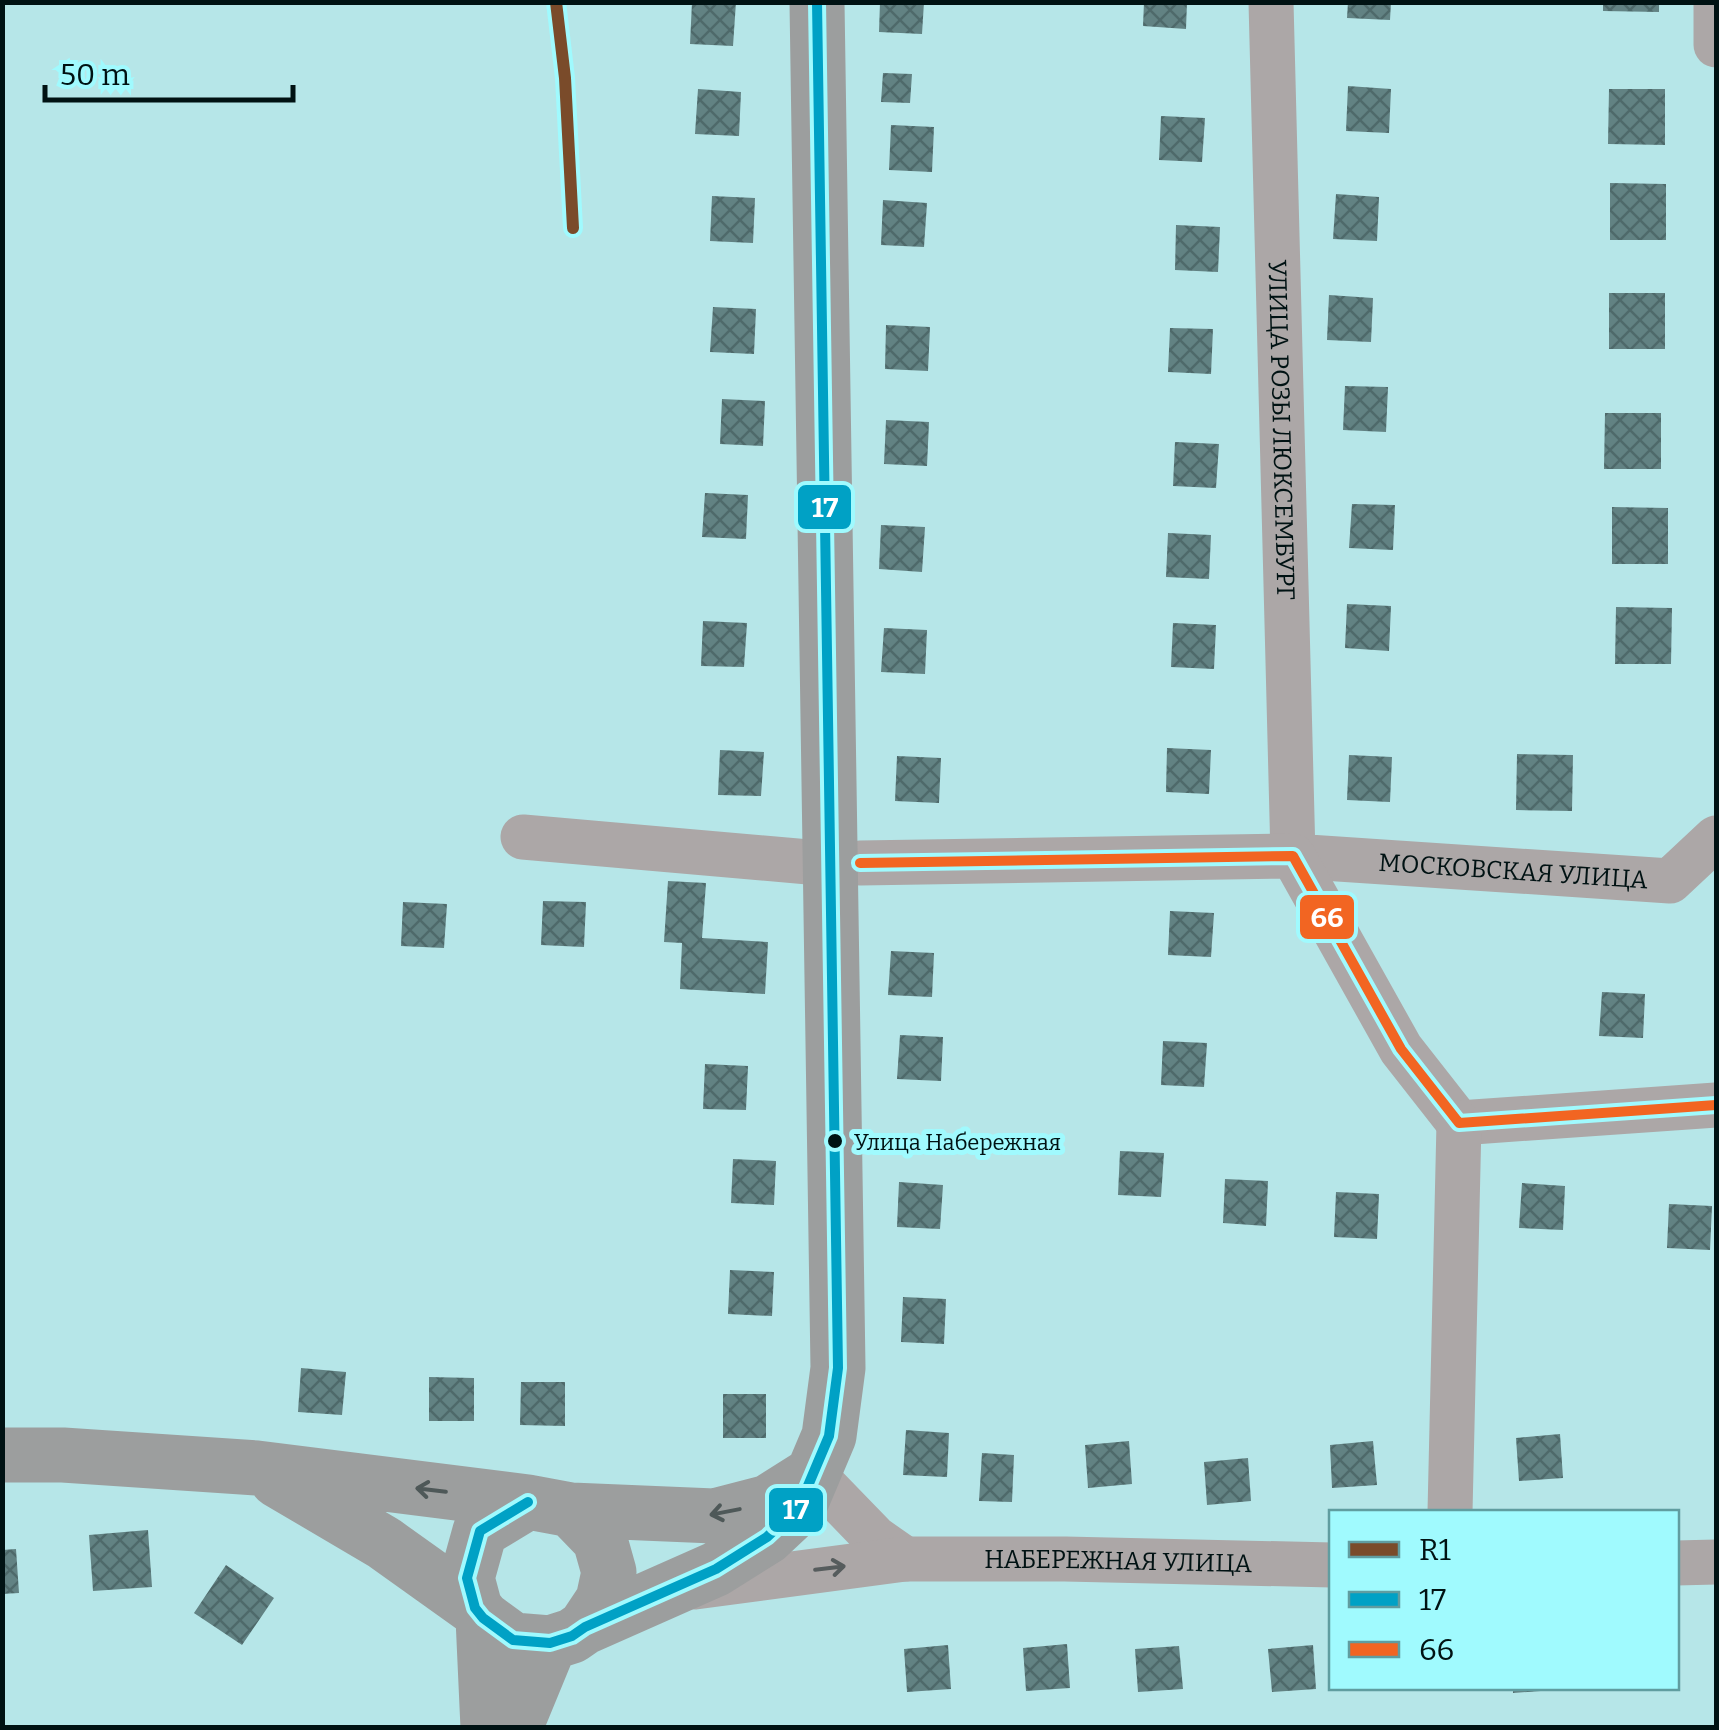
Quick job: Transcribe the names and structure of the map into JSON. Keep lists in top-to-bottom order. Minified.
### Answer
{"streets":{"main road":["НАБЕРЕЖНАЯ УЛИЦА"],"street":["УЛИЦА РОЗЫ ЛЮКСЕМБУРГ","МОСКОВСКАЯ УЛИЦА"]},"crossings":[["УЛИЦА РОЗЫ ЛЮКСЕМБУРГ","МОСКОВСКАЯ УЛИЦА"],["МОСКОВСКАЯ УЛИЦА","НАБЕРЕЖНАЯ УЛИЦА"]],"places":["Улица Набережная"],"lines":["transit line R1","transit line 17","transit line 66"],"legend":["R1","17","66"],"scale_bar":"50 m"}
